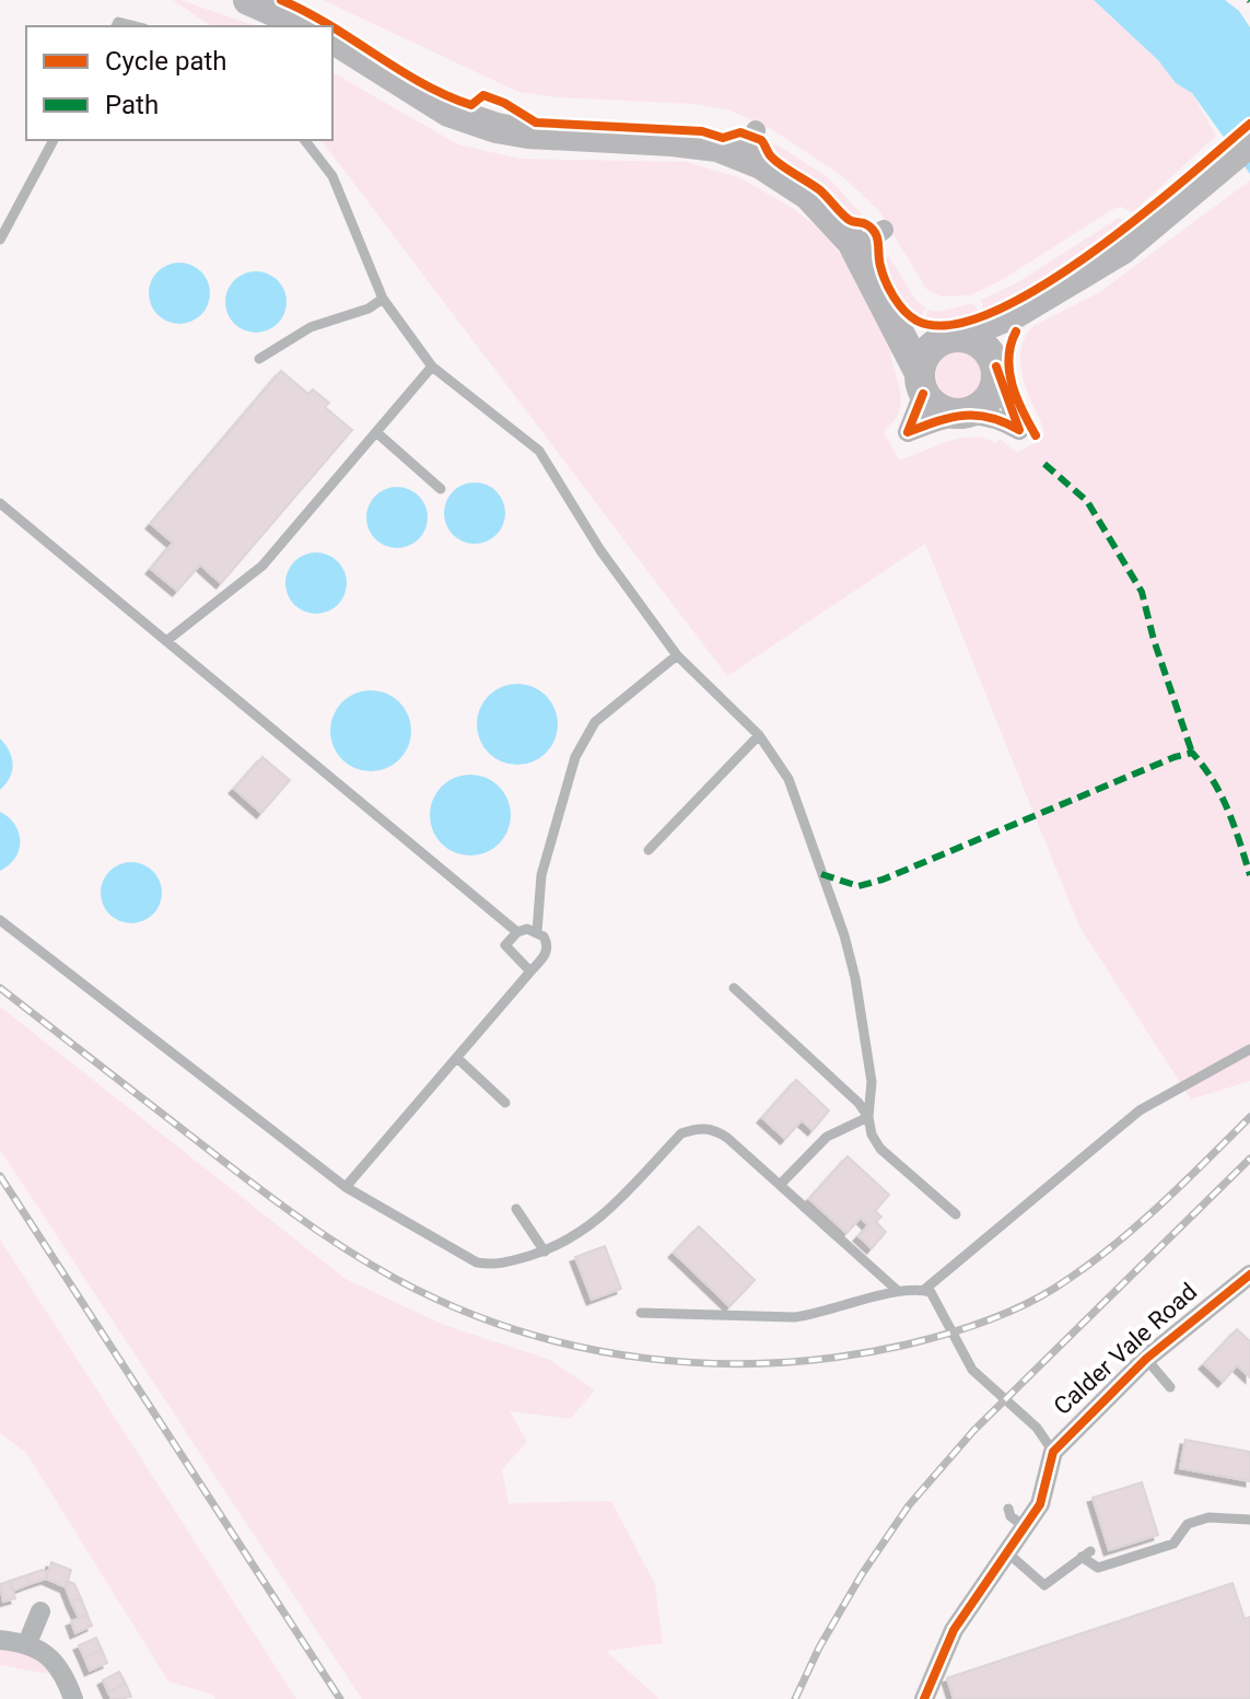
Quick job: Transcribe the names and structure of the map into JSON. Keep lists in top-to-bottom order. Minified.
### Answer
{"streets":{"street":["Calder Vale Road"]},"legend":["Cycle path","Path"]}
